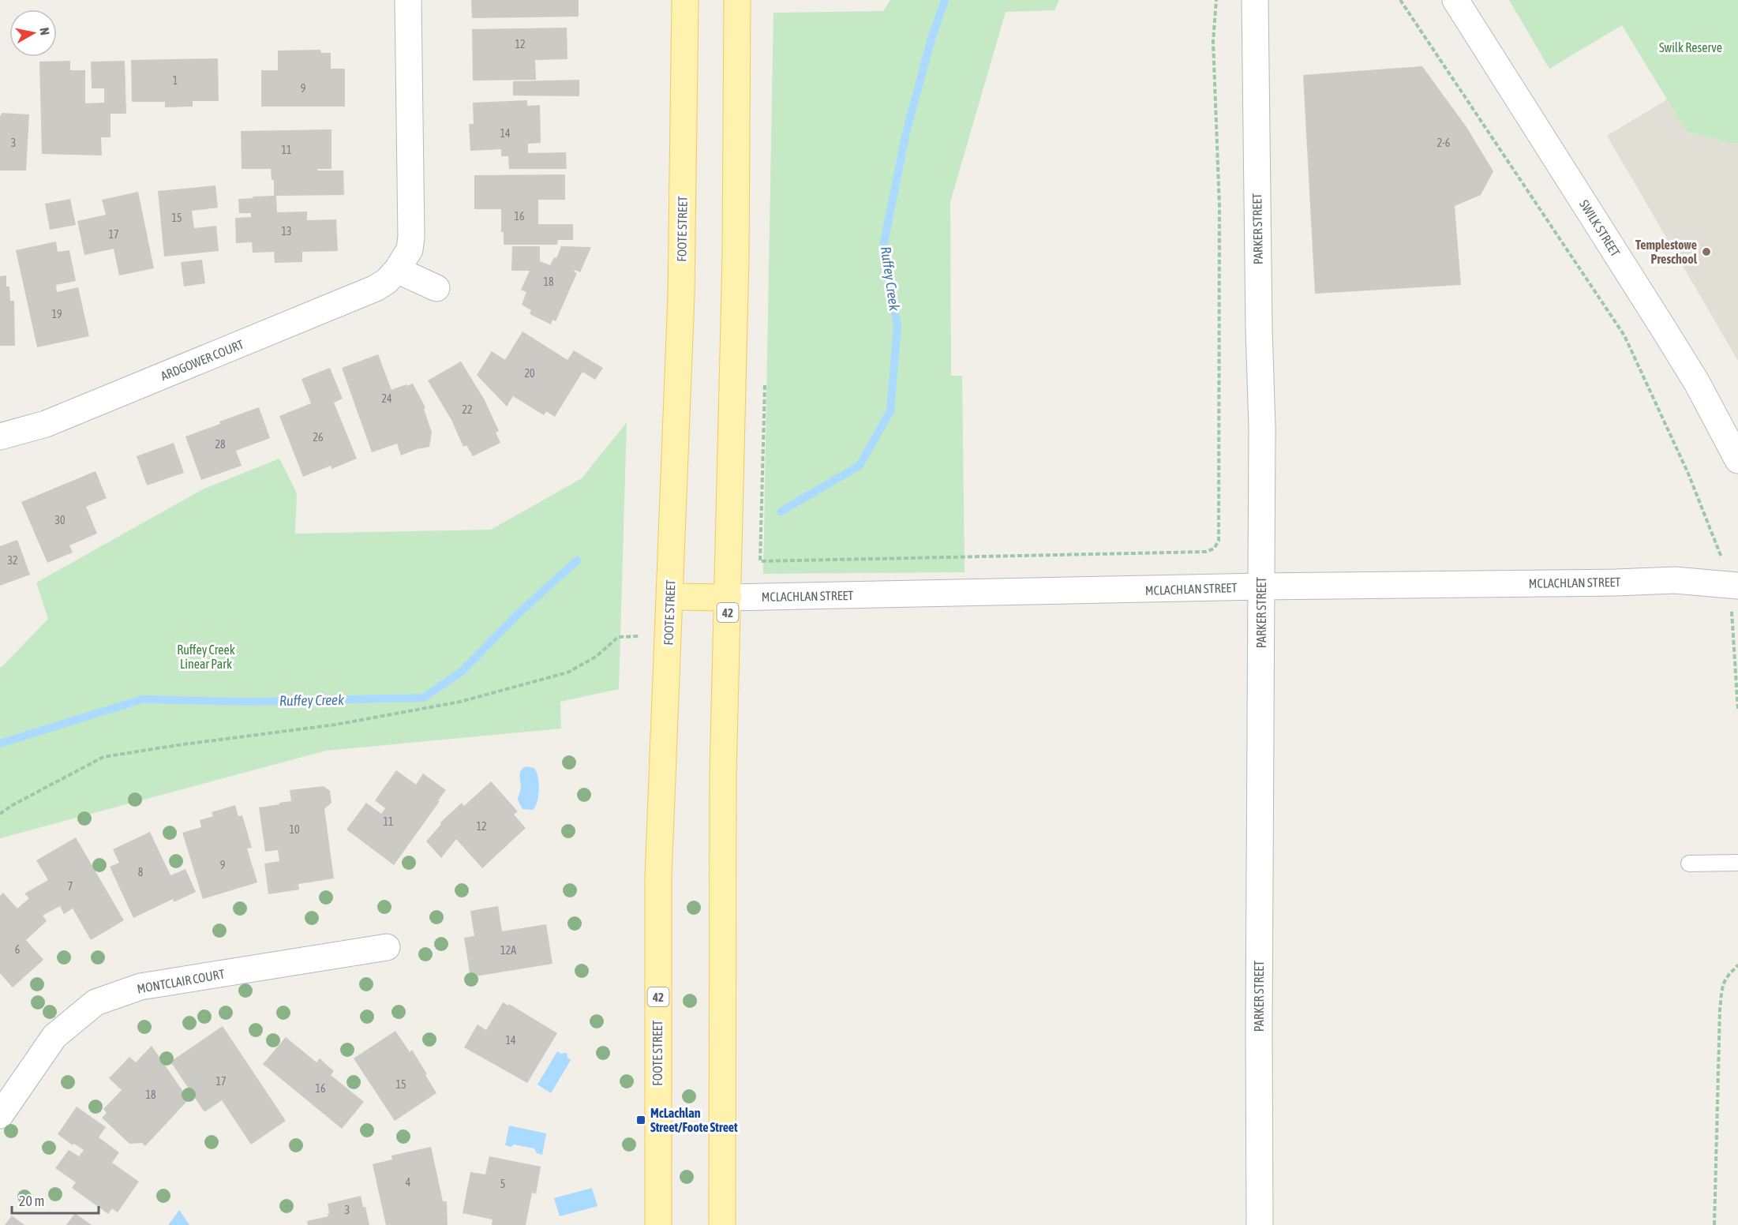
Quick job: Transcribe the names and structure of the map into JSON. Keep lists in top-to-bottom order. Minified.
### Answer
{"streets":{"main road":["FOOTE STREET","42"],"street":["SWILK STREET","PARKER STREET","ARDGOWER COURT","MCLACHLAN STREET","MONTCLAIR COURT"]},"crossings":[["PARKER STREET","MCLACHLAN STREET"],["MCLACHLAN STREET","42"]],"water":["Ruffey Creek"],"parks":["Swilk Reserve","Ruffey Creek Linear Park"],"places":{"other":["Templestowe Preschool"],"transit":["McLachlan Street/Foote Street"]},"house_numbers":["12","1","9","14","3","2-6","11","16","15","13","17","18","19","20","24","22","26","28","30","32","11","12","10","9","8","7","6","12A","14","17","15","16","18","4","5","3"],"scale_bar":"20 m","north":"right"}
